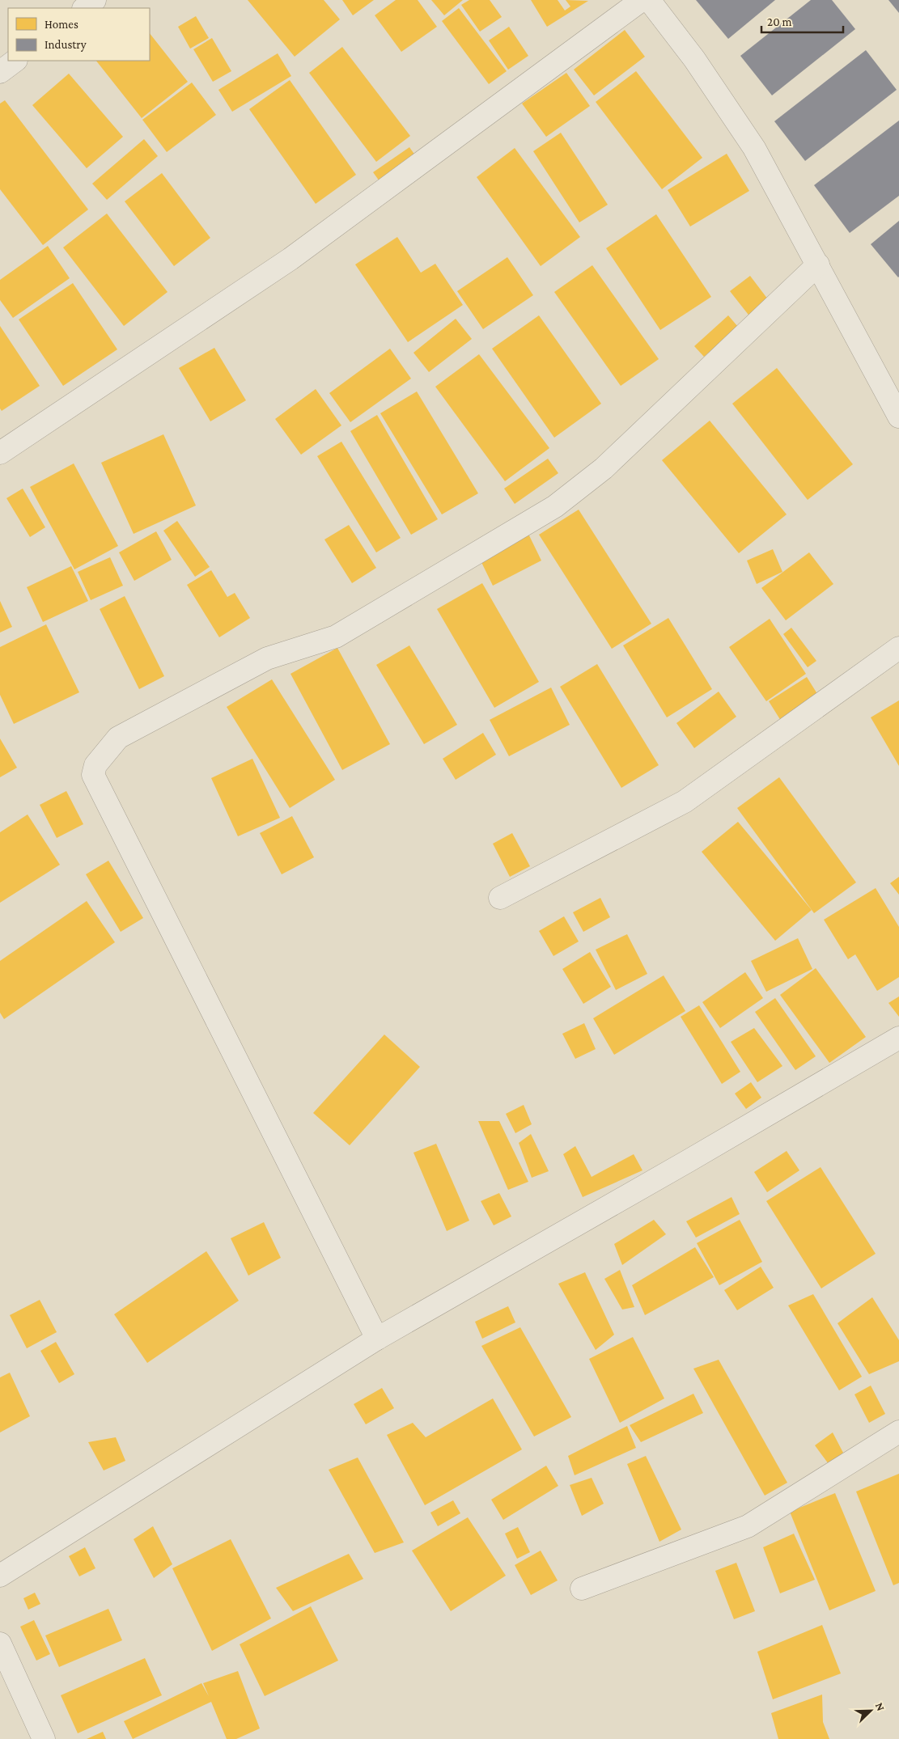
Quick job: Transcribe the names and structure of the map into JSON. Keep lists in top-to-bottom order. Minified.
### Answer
{"legend":["Homes","Industry"],"scale_bar":"20 m","north":"top right"}
